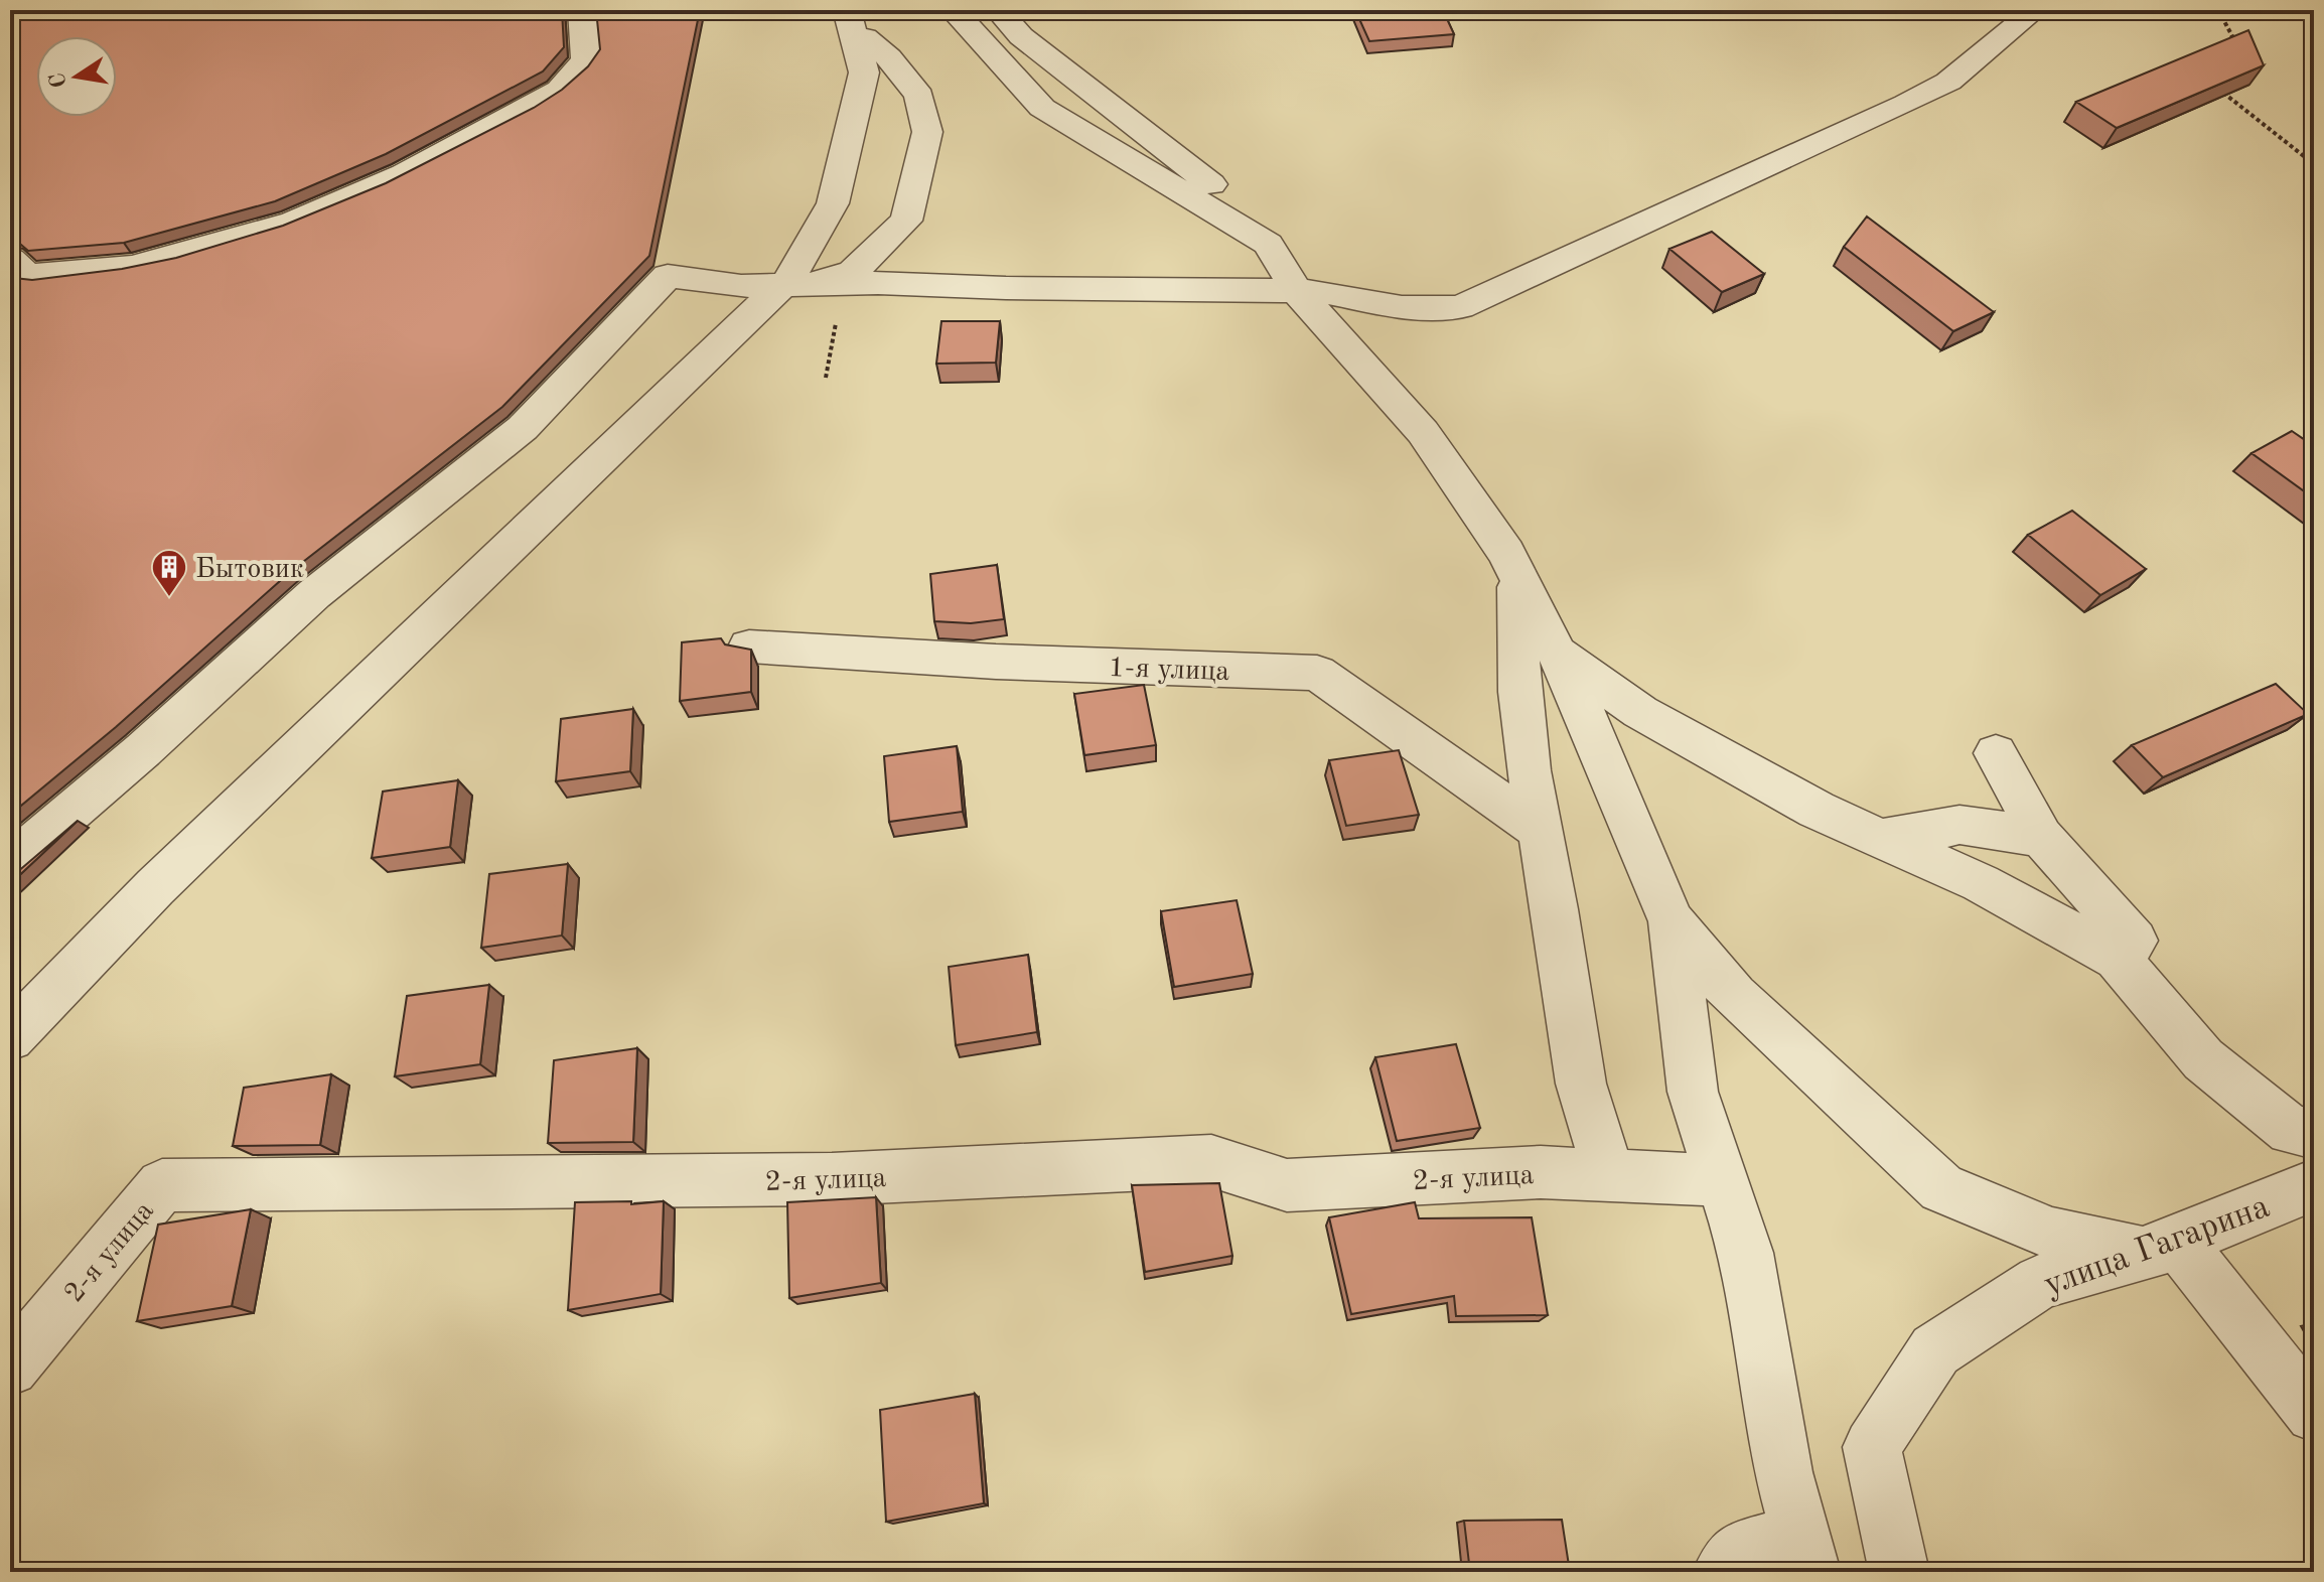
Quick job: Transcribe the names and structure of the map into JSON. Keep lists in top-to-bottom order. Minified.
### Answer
{"streets":{"street":["1-я улица","2-я улица","улица Гагарина"]},"places":{"building":["Бытовик"]},"north":"left"}
